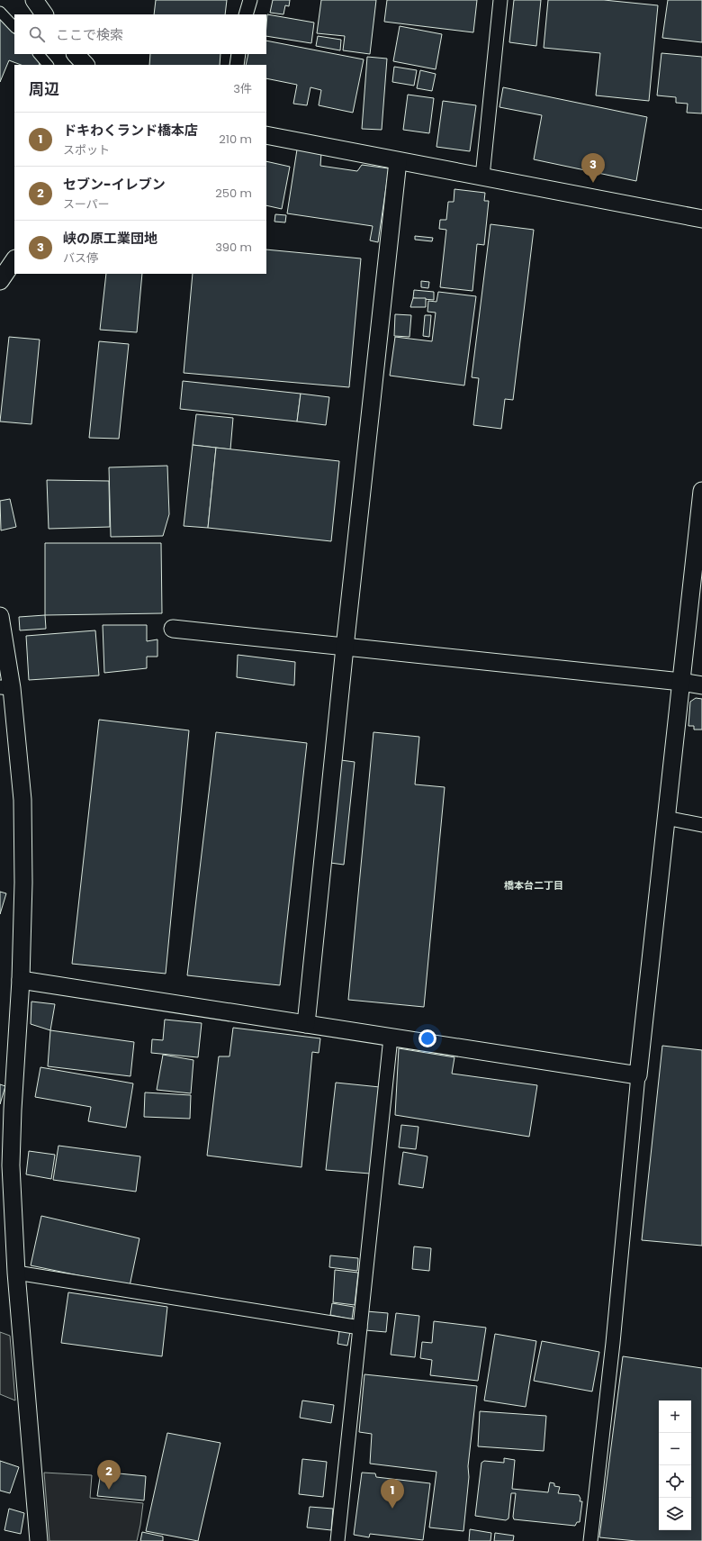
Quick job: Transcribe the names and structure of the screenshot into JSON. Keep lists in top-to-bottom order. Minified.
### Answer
{"districts":["橋本台二丁目"],"page":{"search":"ここで検索","heading":["周辺","3件"],"list":[{"mark":"1","name":"ドキわくランド橋本店","note":"スポット","value":"210 m"},{"mark":"2","name":"セブン-イレブン","note":"スーパー","value":"250 m"},{"mark":"3","name":"峡の原工業団地","note":"バス停","value":"390 m"}],"pins":["3","2","1"],"map_buttons":["+","−"]}}
